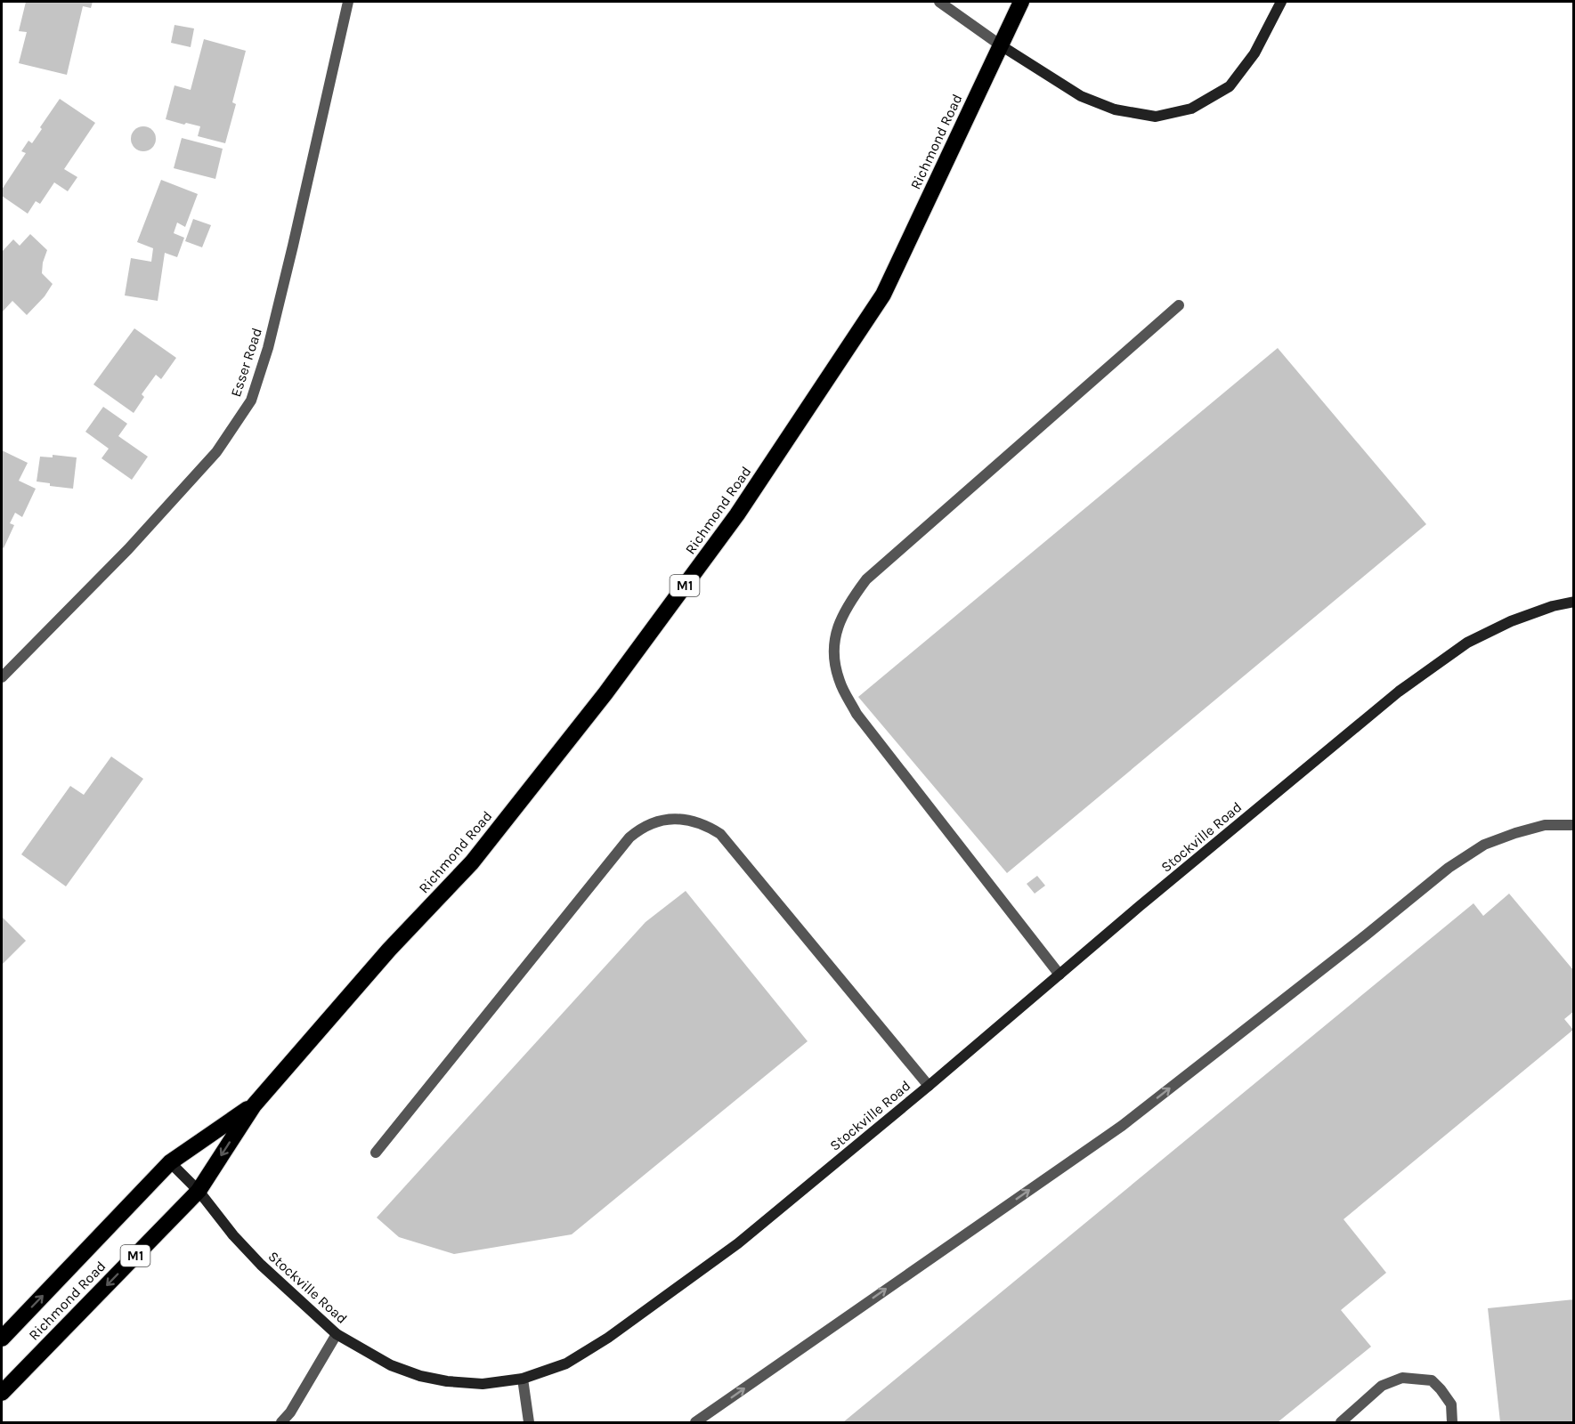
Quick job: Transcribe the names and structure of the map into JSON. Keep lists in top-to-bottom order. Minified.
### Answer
{"streets":{"highway":["Richmond Road","M1"],"street":["Esser Road","Stockville Road"]},"crossings":[["Richmond Road","Stockville Road"]]}
